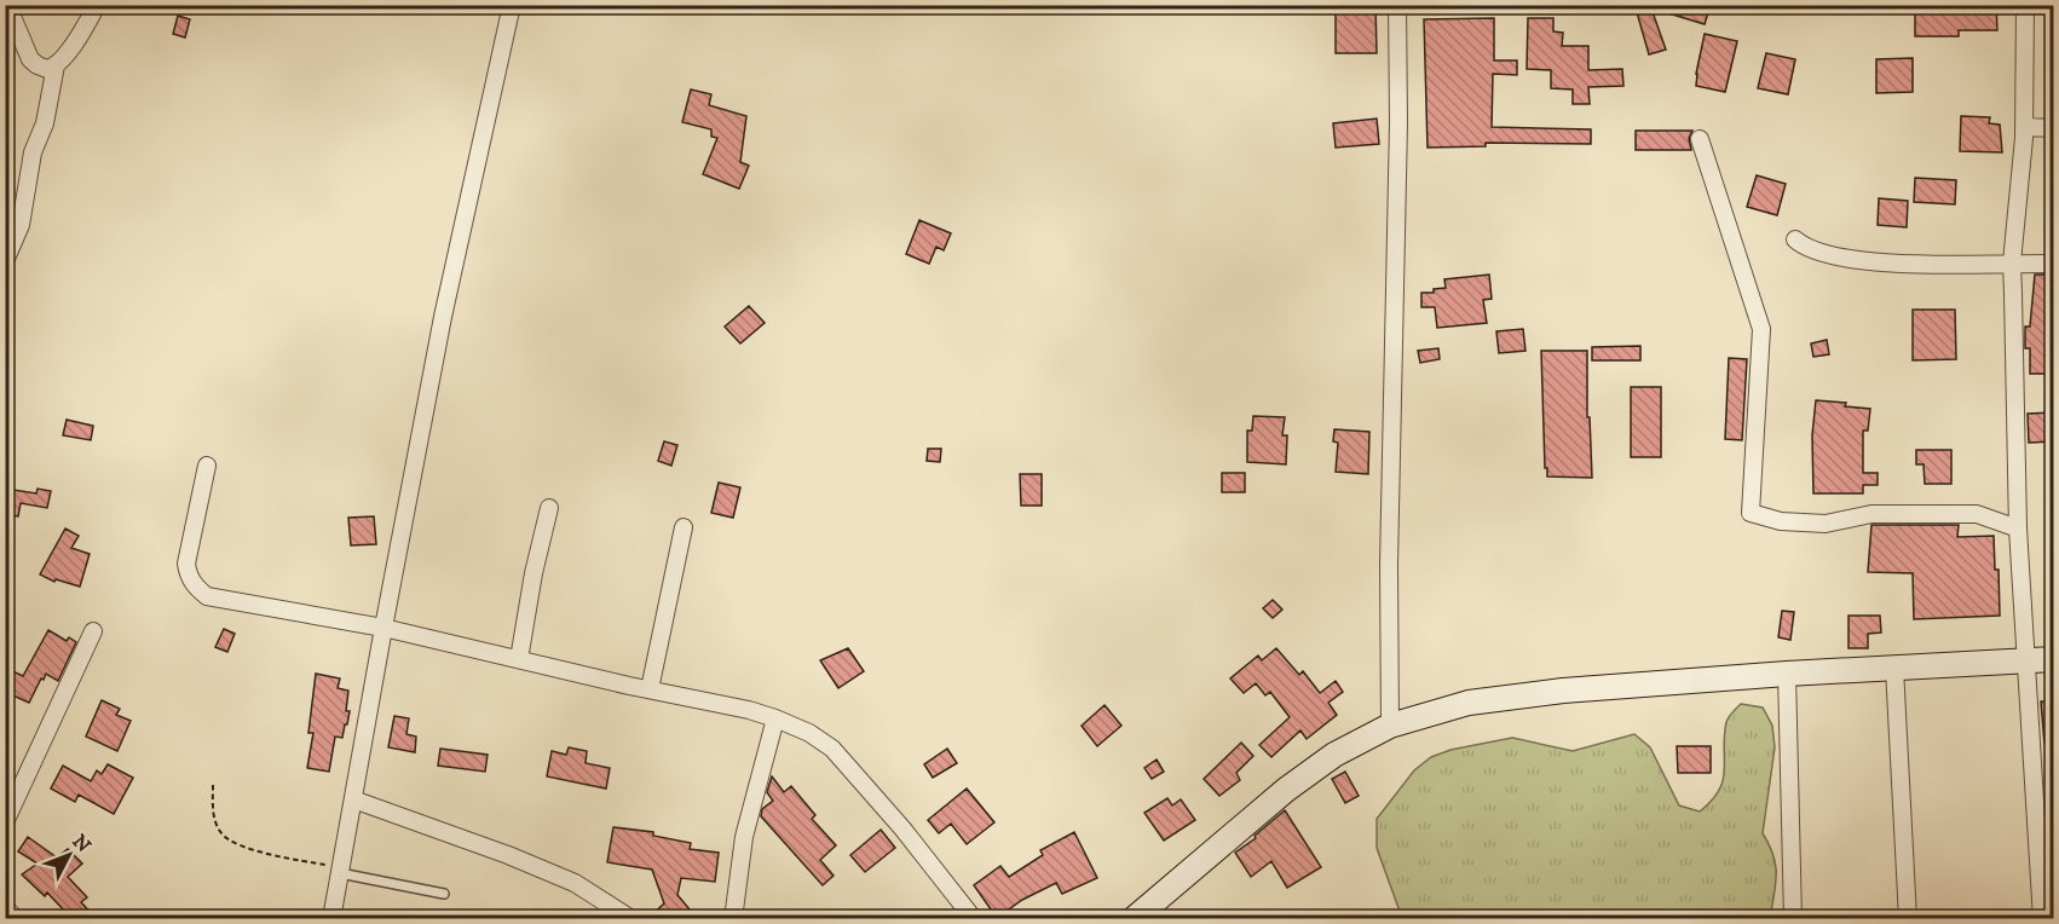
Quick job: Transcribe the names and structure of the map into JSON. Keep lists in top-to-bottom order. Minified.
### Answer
{"north":"top right"}
